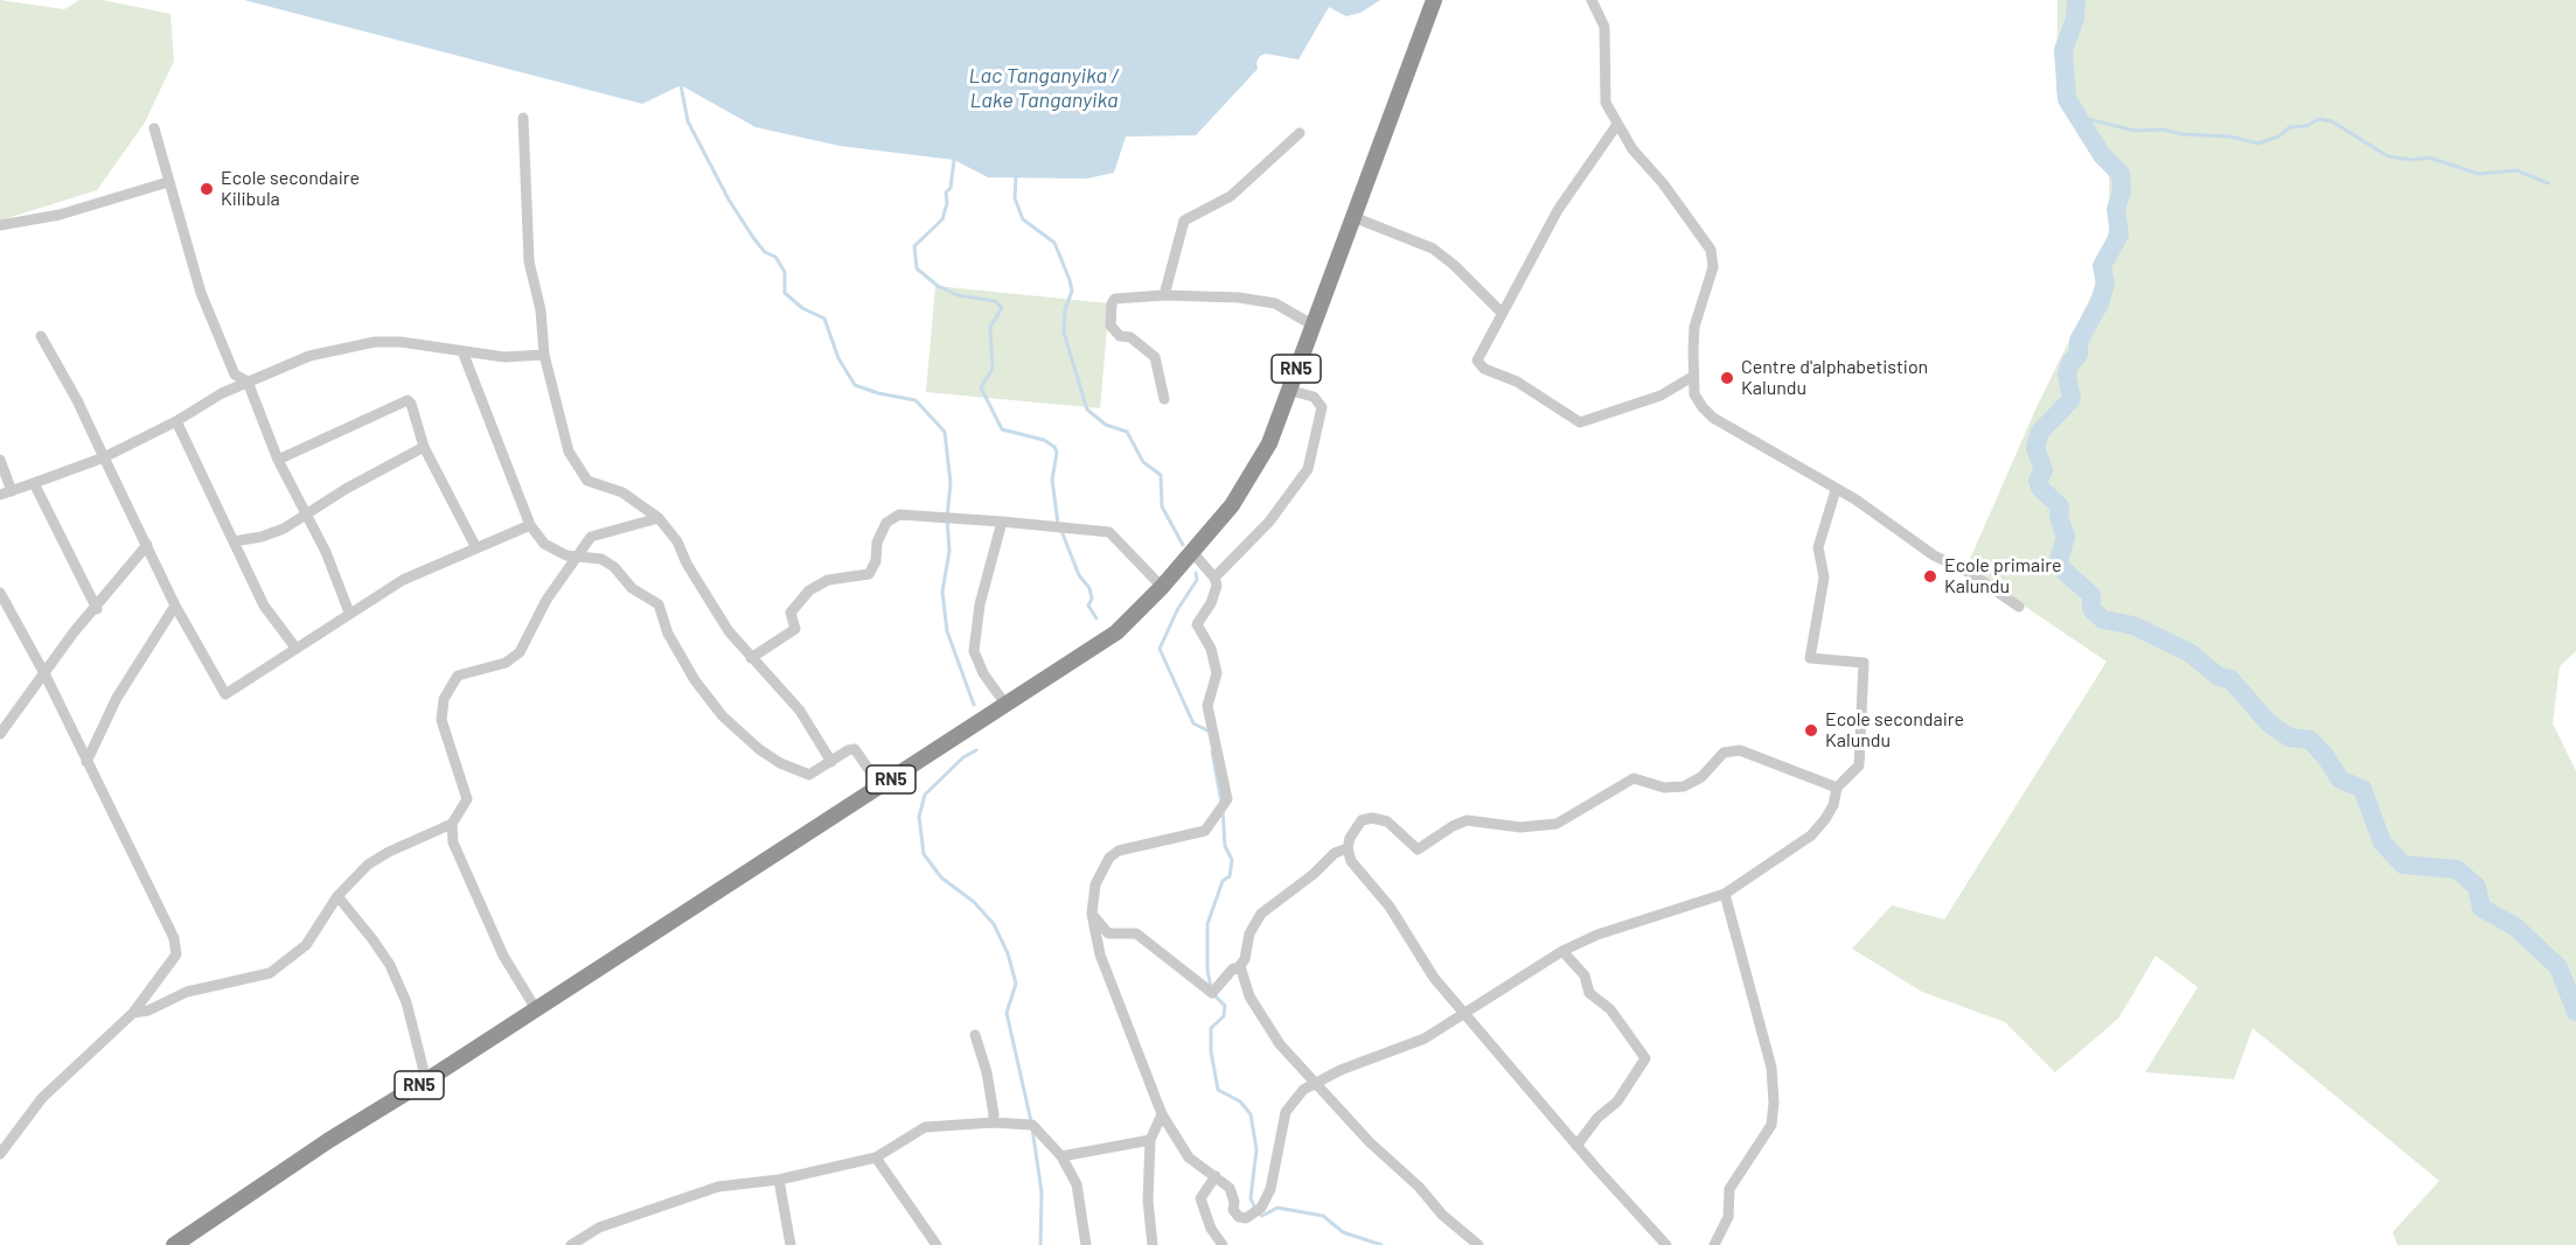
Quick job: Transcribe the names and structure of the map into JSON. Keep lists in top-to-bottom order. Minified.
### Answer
{"streets":{"highway":["RN5"]},"water":["Lac Tanganyika / Lake Tanganyika"],"places":["Ecole secondaire Kilibula","Centre d'alphabetistion Kalundu","Ecole primaire Kalundu","Ecole secondaire Kalundu"]}
